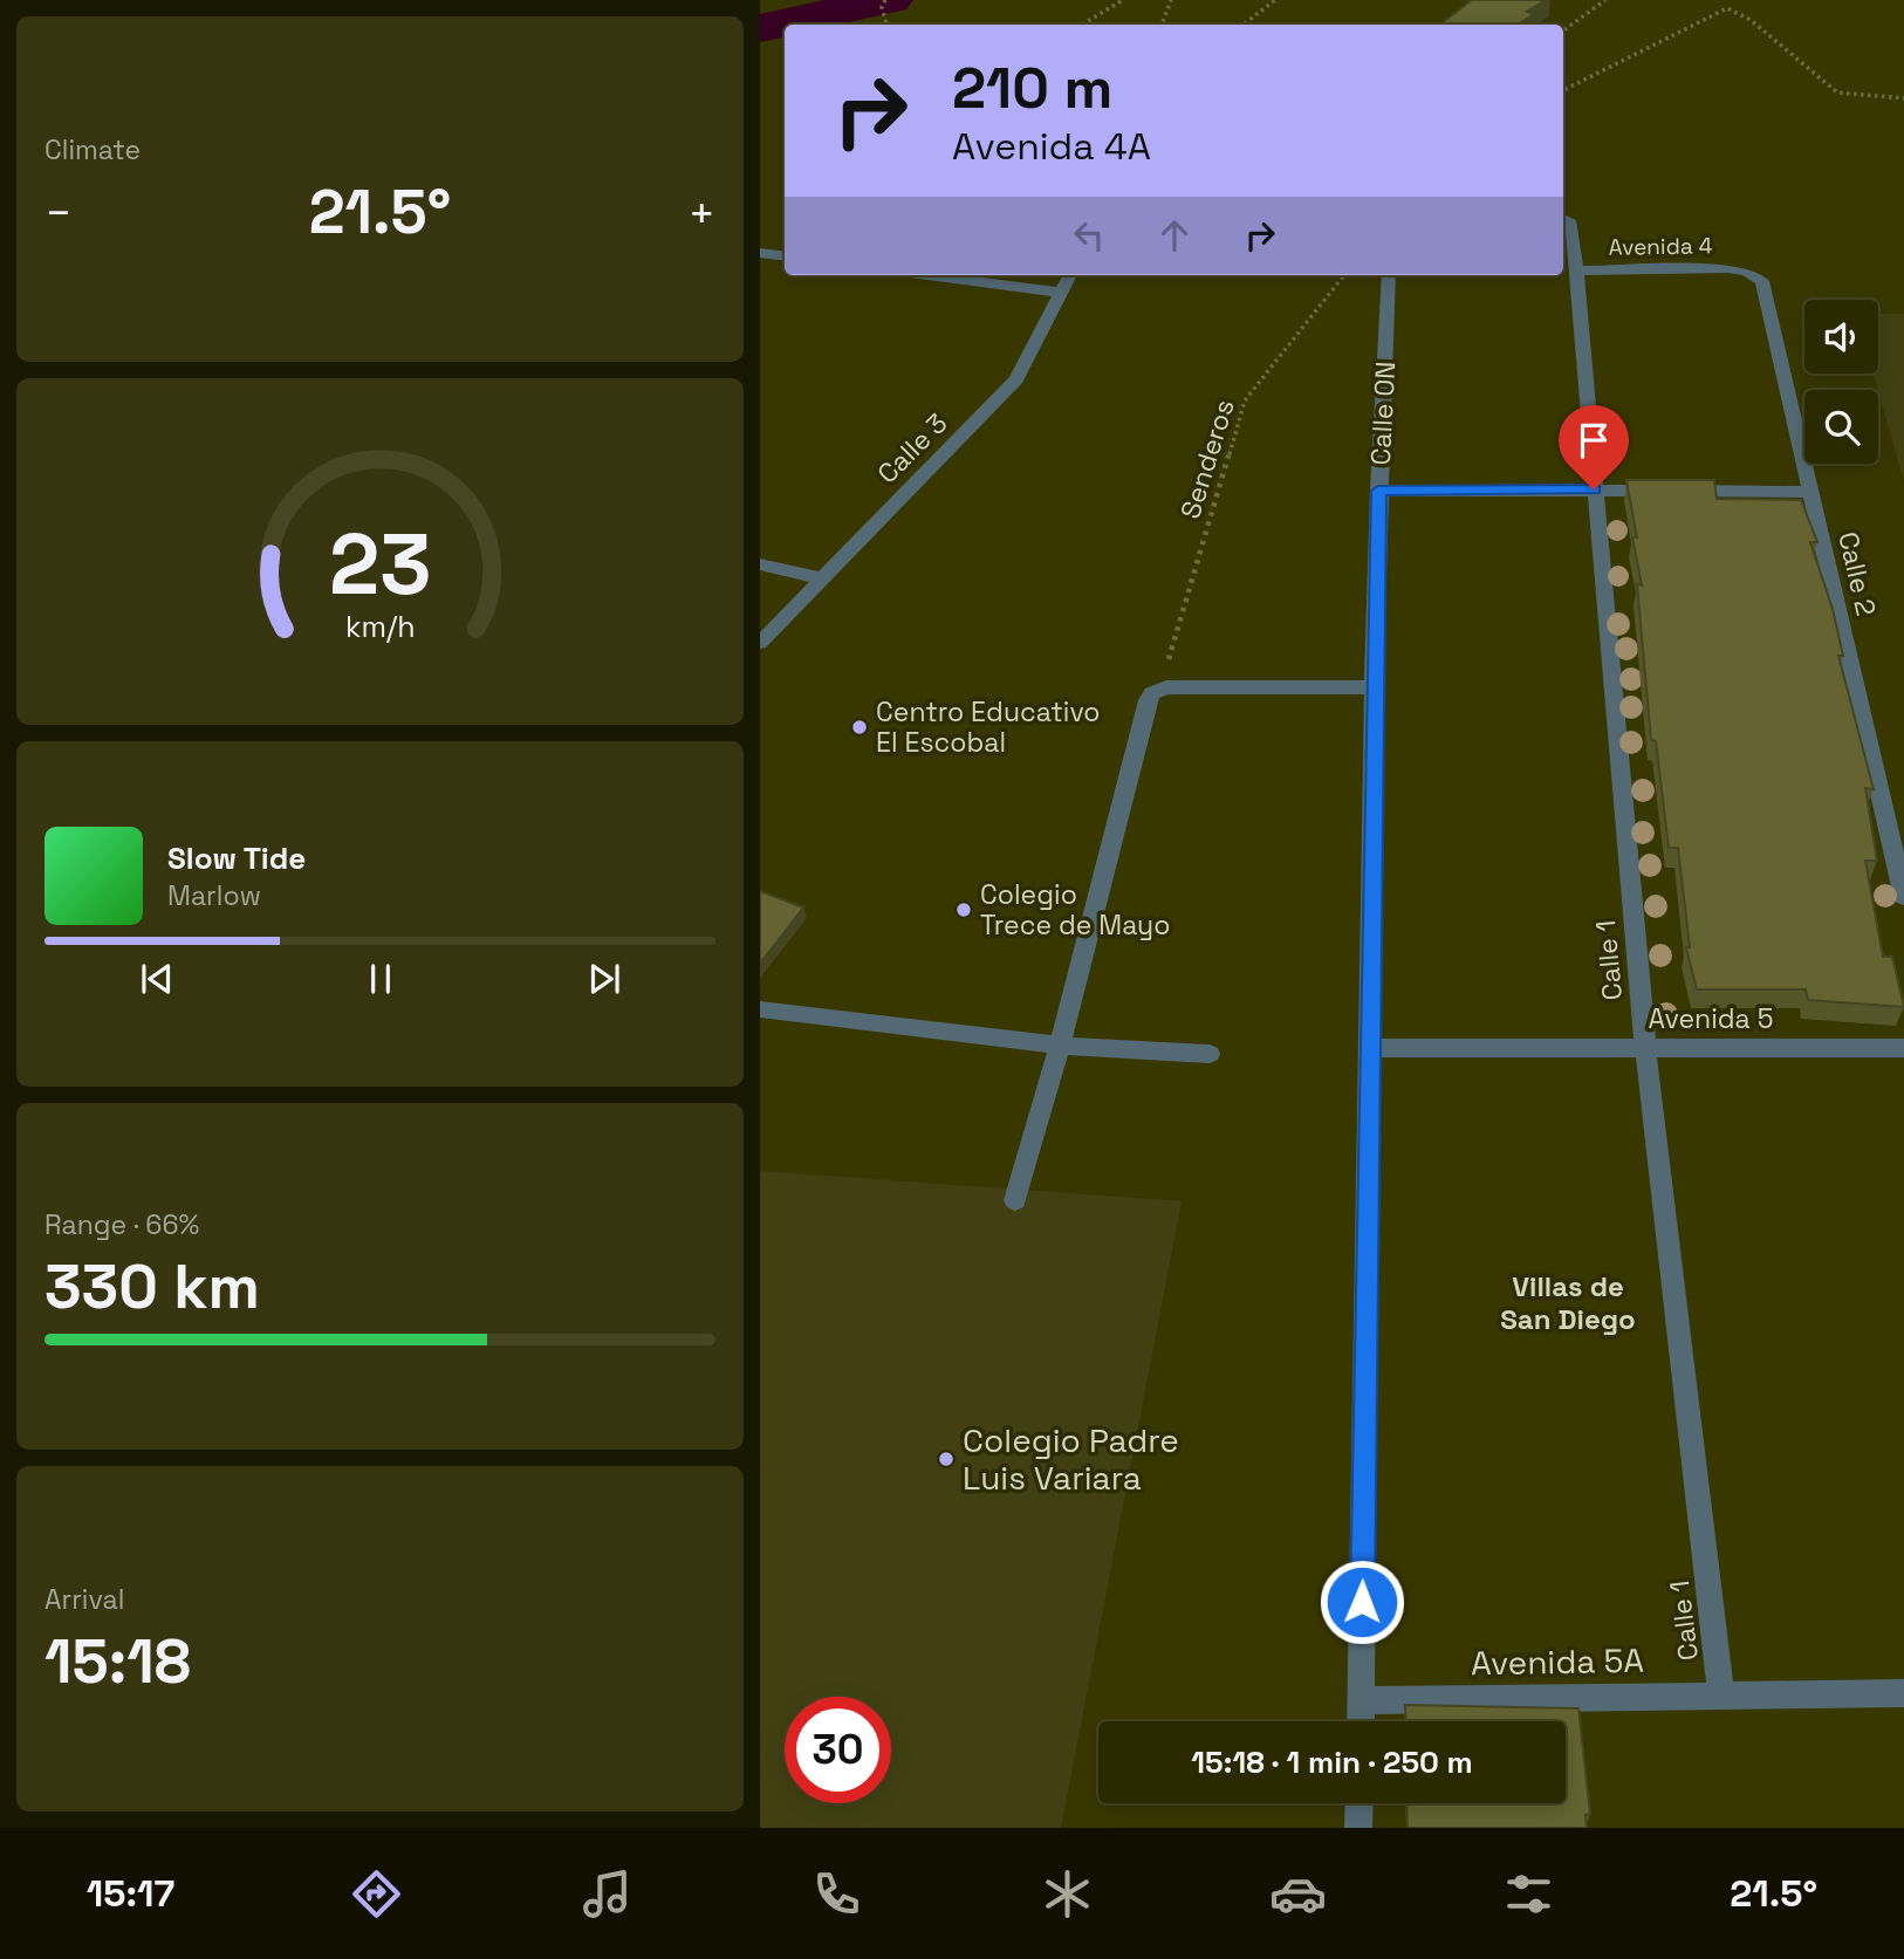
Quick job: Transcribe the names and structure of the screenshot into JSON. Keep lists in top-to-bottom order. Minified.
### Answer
{"streets":{"street":["Avenida 4","Calle 0N","Calle 3","Calle 2","Calle 1","Avenida 5","Avenida 5A"],"path":["Senderos"]},"crossings":[["Avenida 4","Calle 2"],["Avenida 4","Calle 1"],["Calle 0N","Avenida 5"],["Calle 0N","Avenida 5A"],["Calle 1","Avenida 5"],["Calle 1","Avenida 5A"]],"districts":["Villas de San Diego"],"places":["Centro Educativo El Escobal","Colegio Trece de Mayo","Colegio Padre Luis Variara"],"page":{"tile":["Climate",["Range · 66%","330 km"],["Arrival","15:18"]],"turn":["210 m","Avenida 4A"],"heat":["−","21.5°","+"],"song":["Slow Tide","Marlow"],"limit":"30","trip":"15:18 · 1 min · 250 m","tabs":["15:17","21.5°"],"gauge":["23","km/h"]}}
